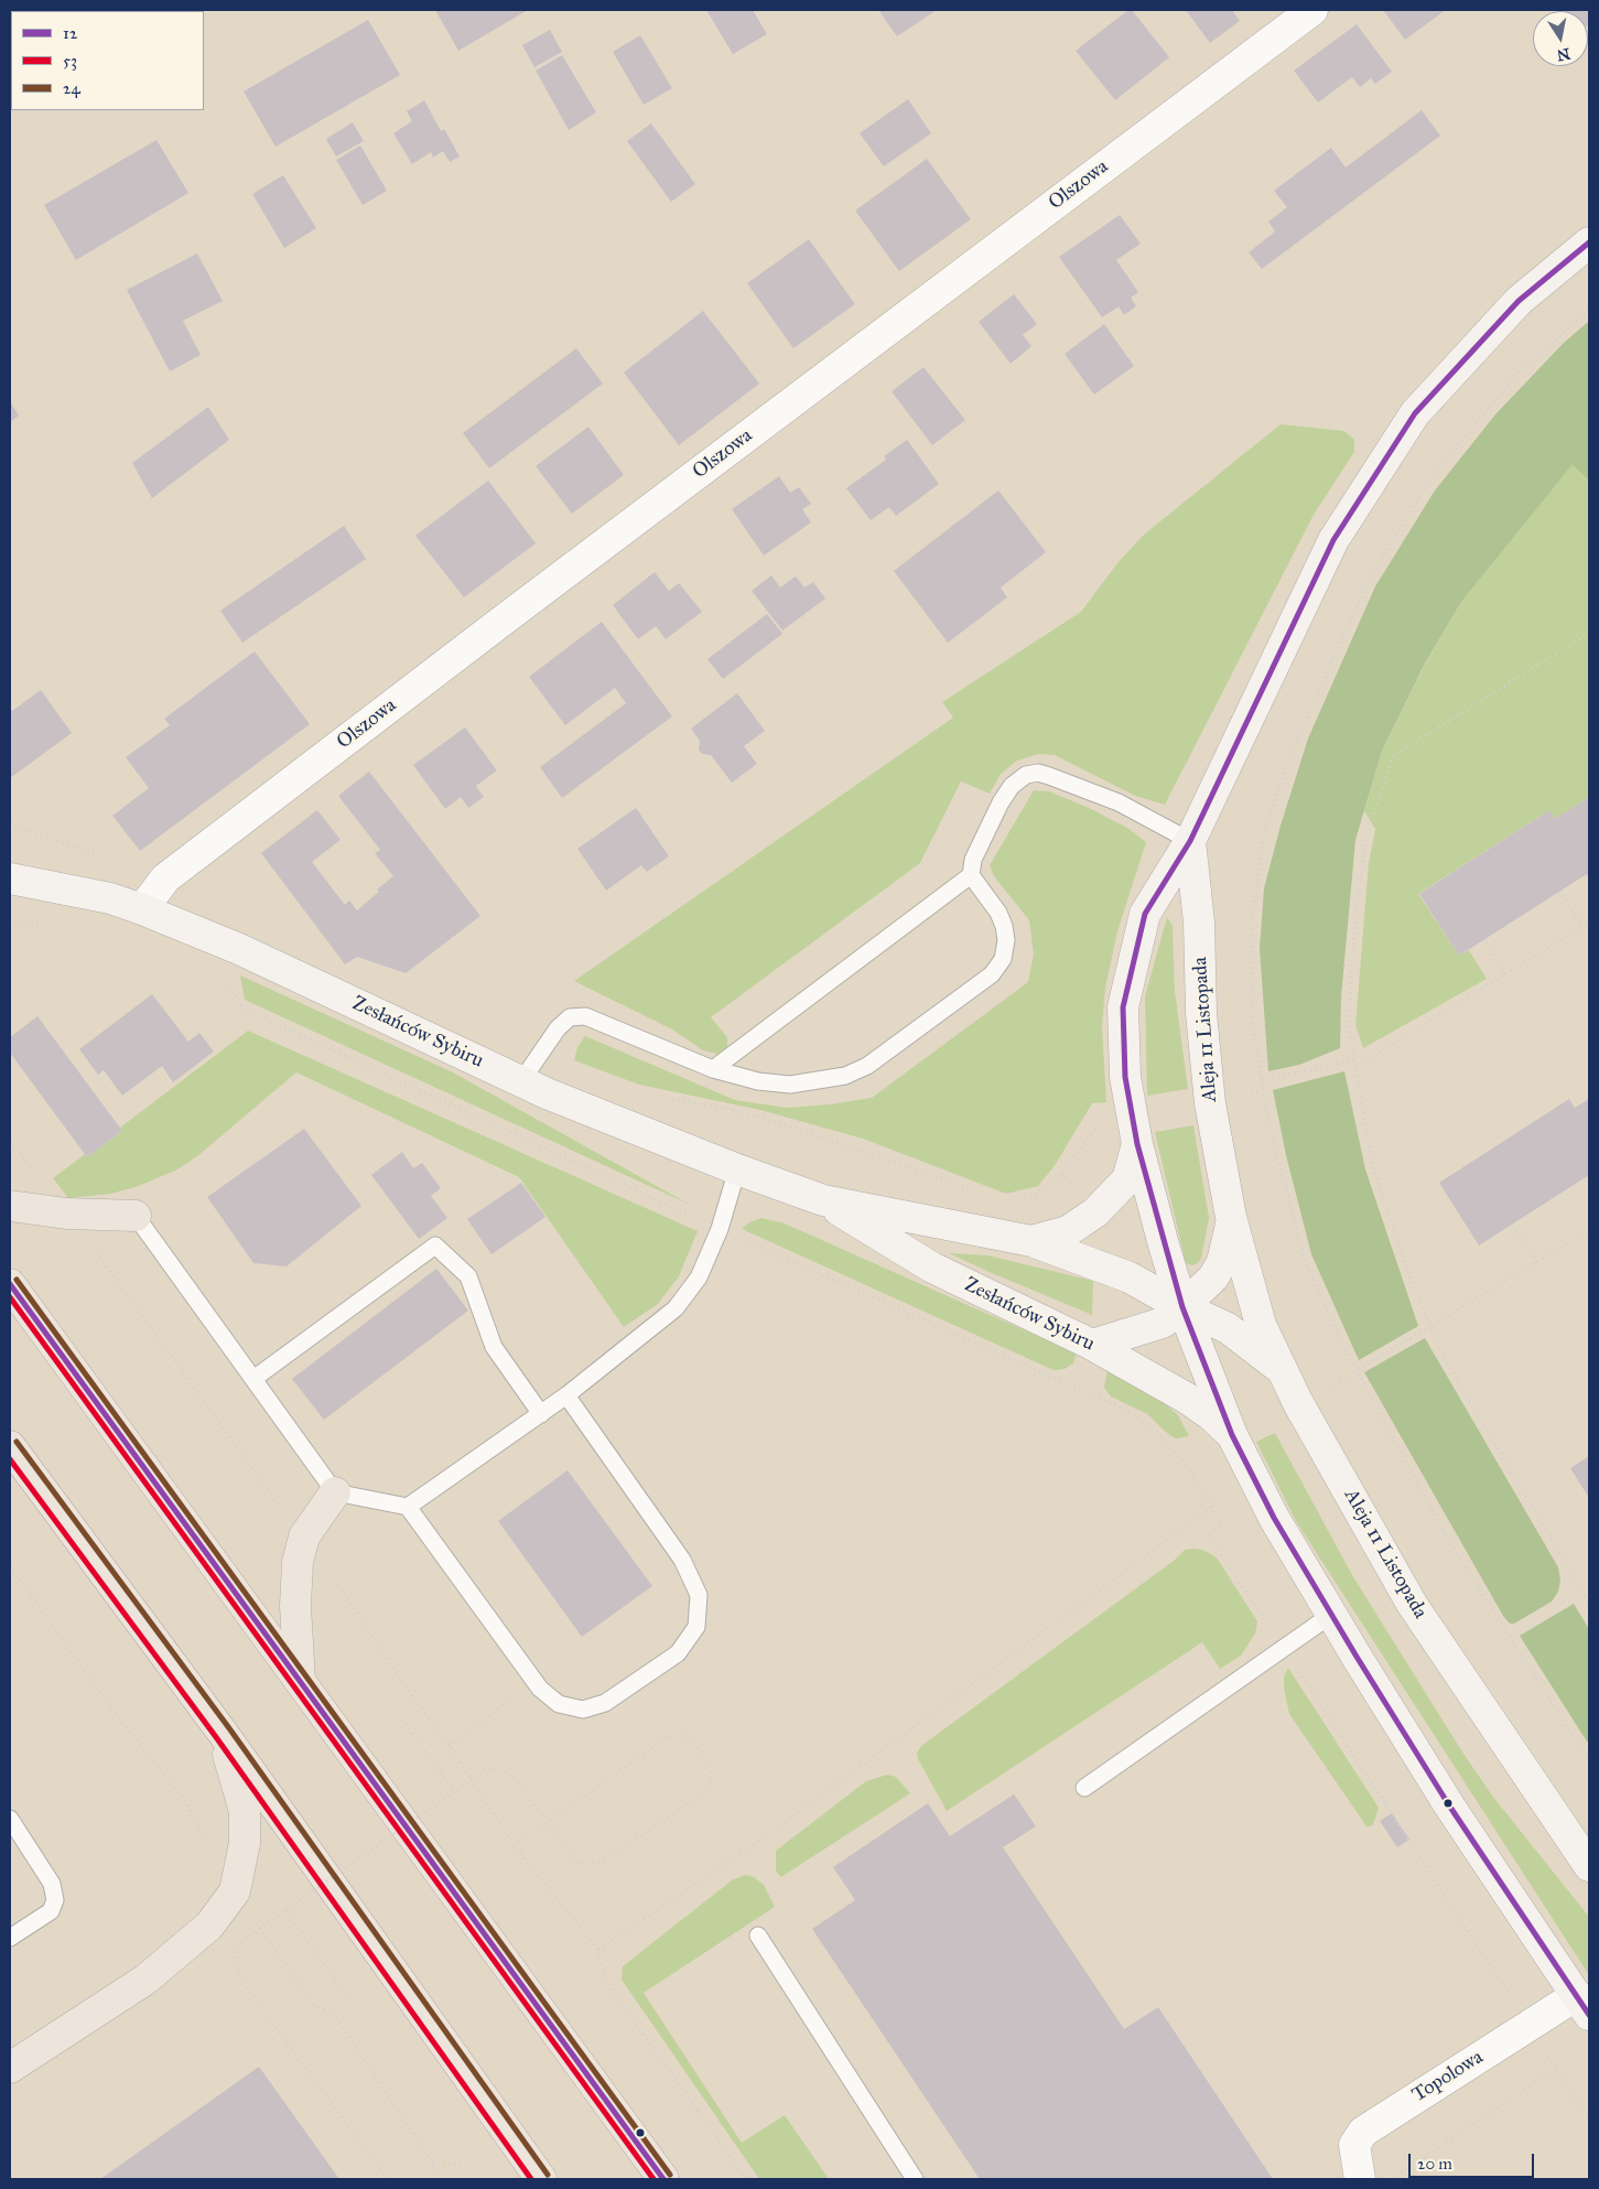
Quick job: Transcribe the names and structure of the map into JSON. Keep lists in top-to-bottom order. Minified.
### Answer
{"streets":{"street":["Olszowa","Aleja 11 Listopada","Zesłańców Sybiru","Topolowa"]},"crossings":[["Olszowa","Zesłańców Sybiru"],["Aleja 11 Listopada","Zesłańców Sybiru"]],"lines":["transit line 12","transit line 24","transit line 53"],"legend":["12","53","24"],"scale_bar":"20 m","north":"bottom"}
